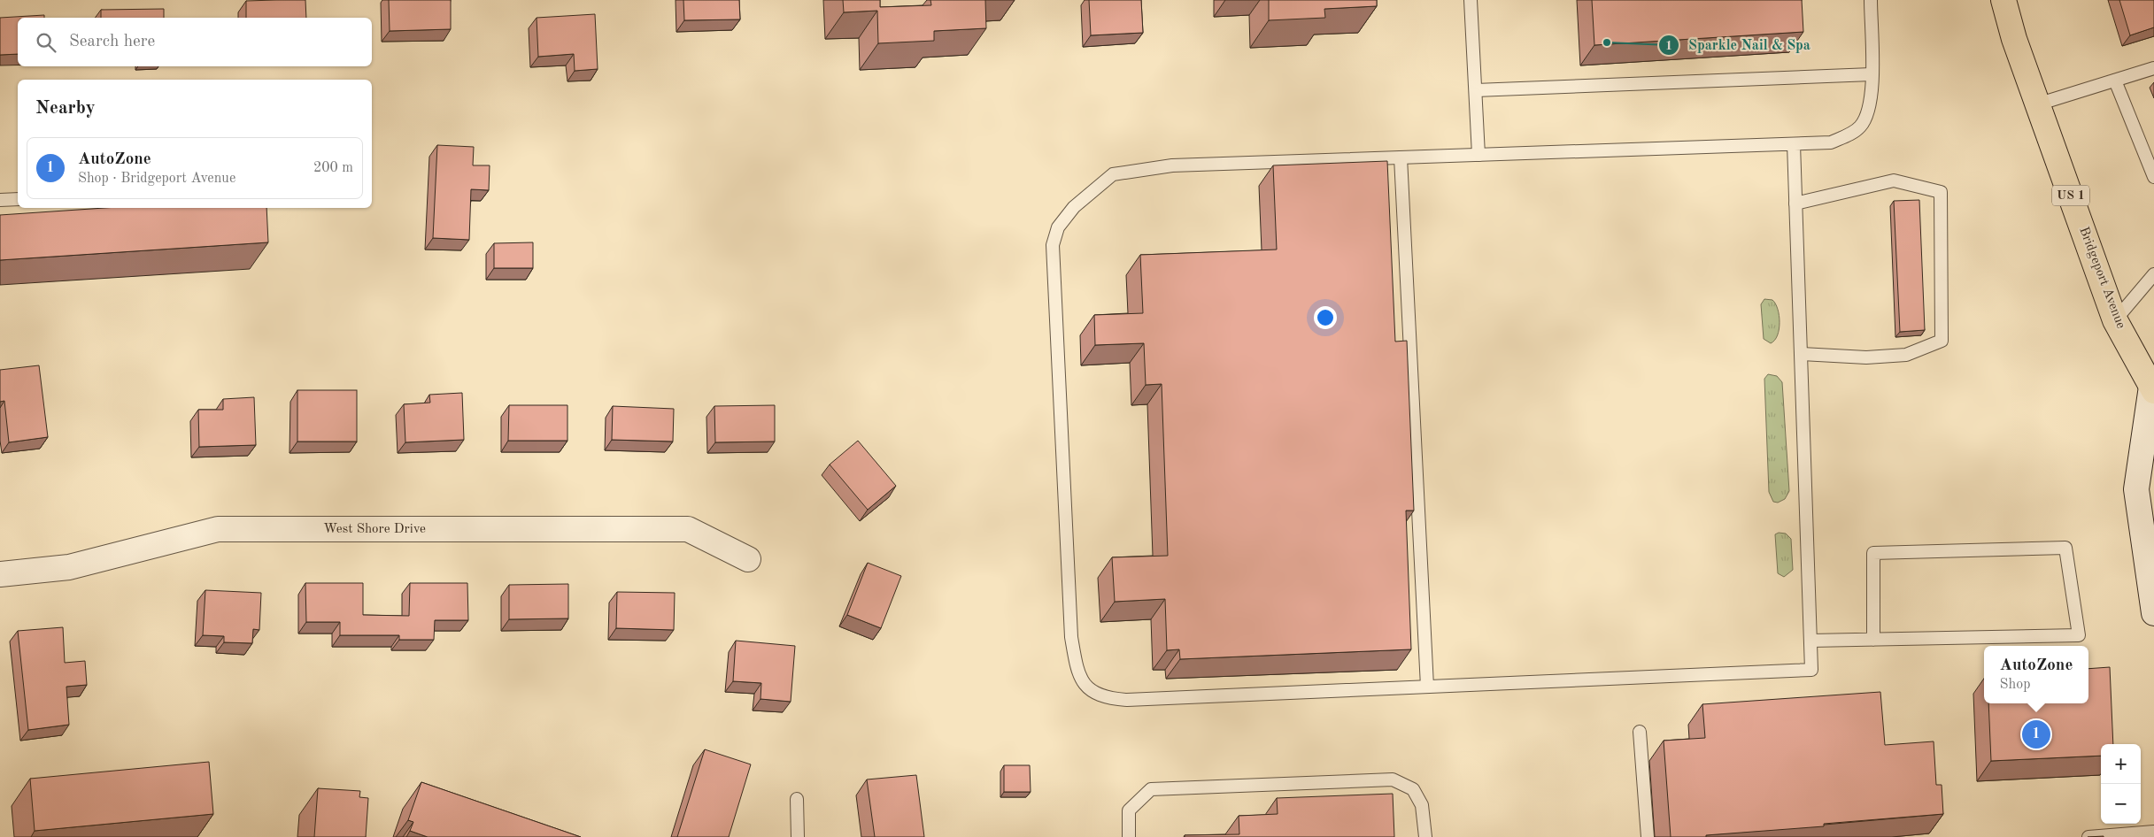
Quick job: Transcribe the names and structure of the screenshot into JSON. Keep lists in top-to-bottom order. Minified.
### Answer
{"streets":{"main road":["US 1","Bridgeport Avenue"],"street":["West Shore Drive"]},"places":["Sparkle Nail & Spa"],"page":{"search":"Search here","heading":"Nearby","list":[{"mark":"1","name":"AutoZone","note":"Shop · Bridgeport Avenue","value":"200 m"}],"popup":["AutoZone","Shop"],"pins":"1","map_buttons":["+","−"]}}
